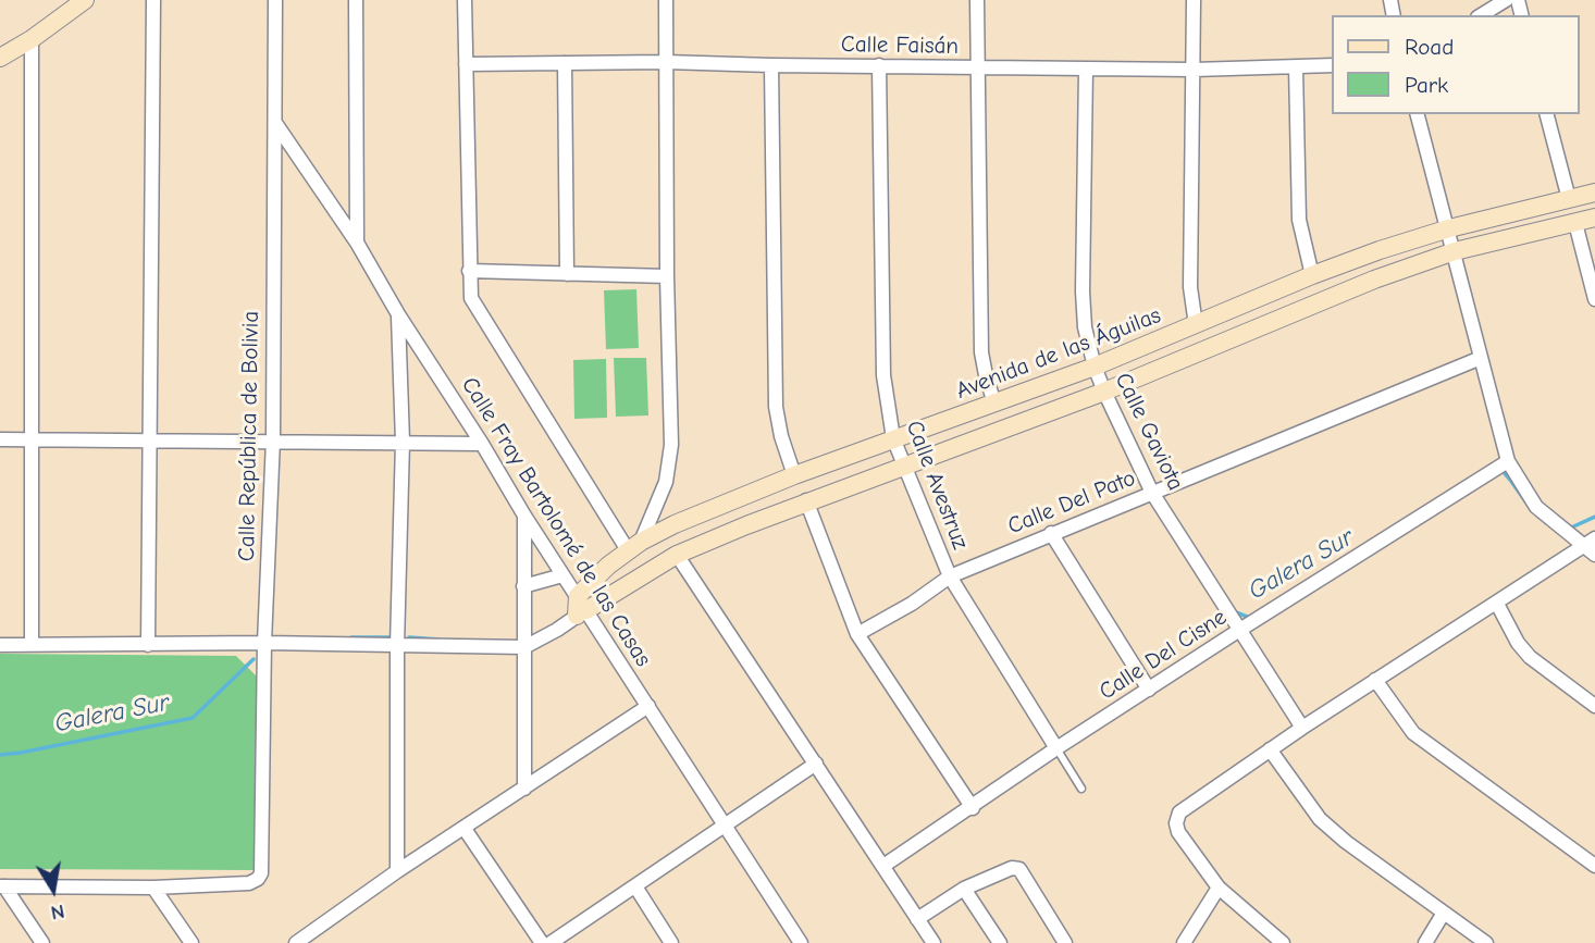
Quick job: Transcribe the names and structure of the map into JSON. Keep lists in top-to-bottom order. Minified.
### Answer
{"streets":{"street":["Calle Faisán","Avenida de las Águilas","Calle Gaviota","Calle República de Bolivia","Calle Avestruz","Calle Del Pato","Calle Fray Bartolomé de las Casas","Calle Del Cisne"]},"crossings":[["Calle Faisán","Calle Gaviota"],["Calle Faisán","Calle Avestruz"],["Avenida de las Águilas","Calle Gaviota"],["Avenida de las Águilas","Calle Avestruz"],["Avenida de las Águilas","Calle Fray Bartolomé de las Casas"],["Calle Gaviota","Calle Del Pato"],["Calle Gaviota","Calle Del Cisne"],["Calle República de Bolivia","Calle Fray Bartolomé de las Casas"],["Calle Avestruz","Calle Del Pato"],["Calle Avestruz","Calle Del Cisne"]],"water":["Galera Sur"],"legend":["Road","Park"],"north":"bottom"}
